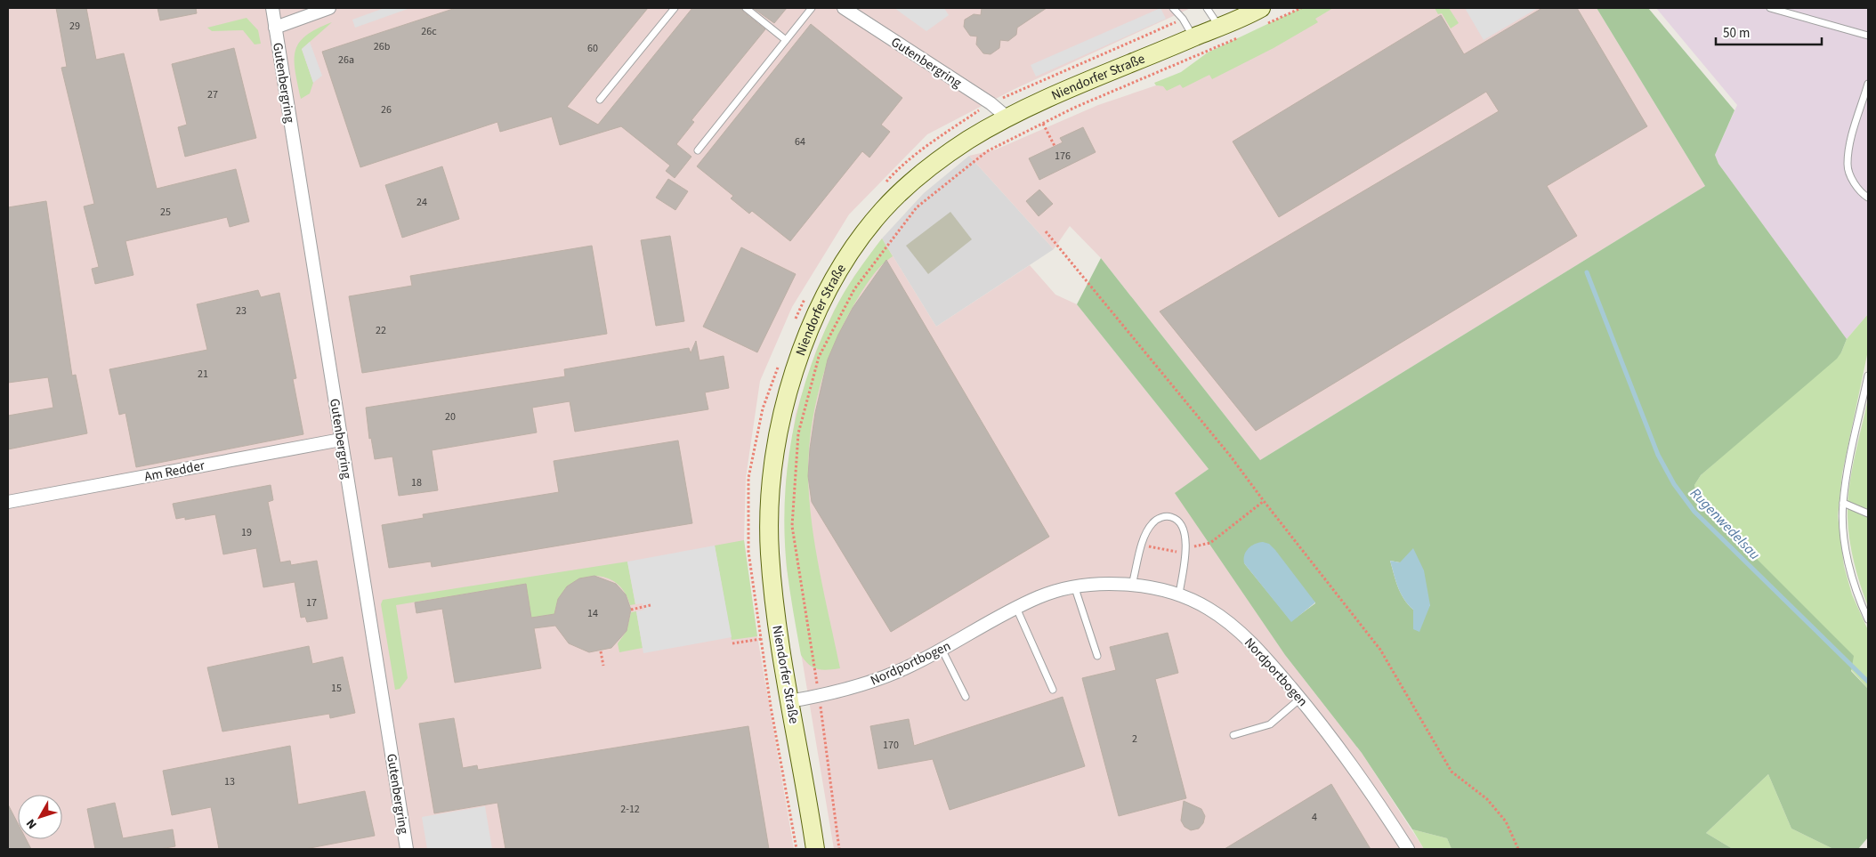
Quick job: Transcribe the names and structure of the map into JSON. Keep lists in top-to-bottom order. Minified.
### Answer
{"streets":{"main road":["Niendorfer Straße"],"street":["Gutenbergring","Am Redder","Nordportbogen"]},"crossings":[["Gutenbergring","Niendorfer Straße"],["Gutenbergring","Am Redder"],["Niendorfer Straße","Nordportbogen"]],"water":["Rugenwedelsau"],"house_numbers":["29","26c","26b","60","26a","27","26","64","176","24","25","23","22","21","20","18","19","17","14","15","2","170","13","2-12","4"],"scale_bar":"50 m","north":"bottom left"}
